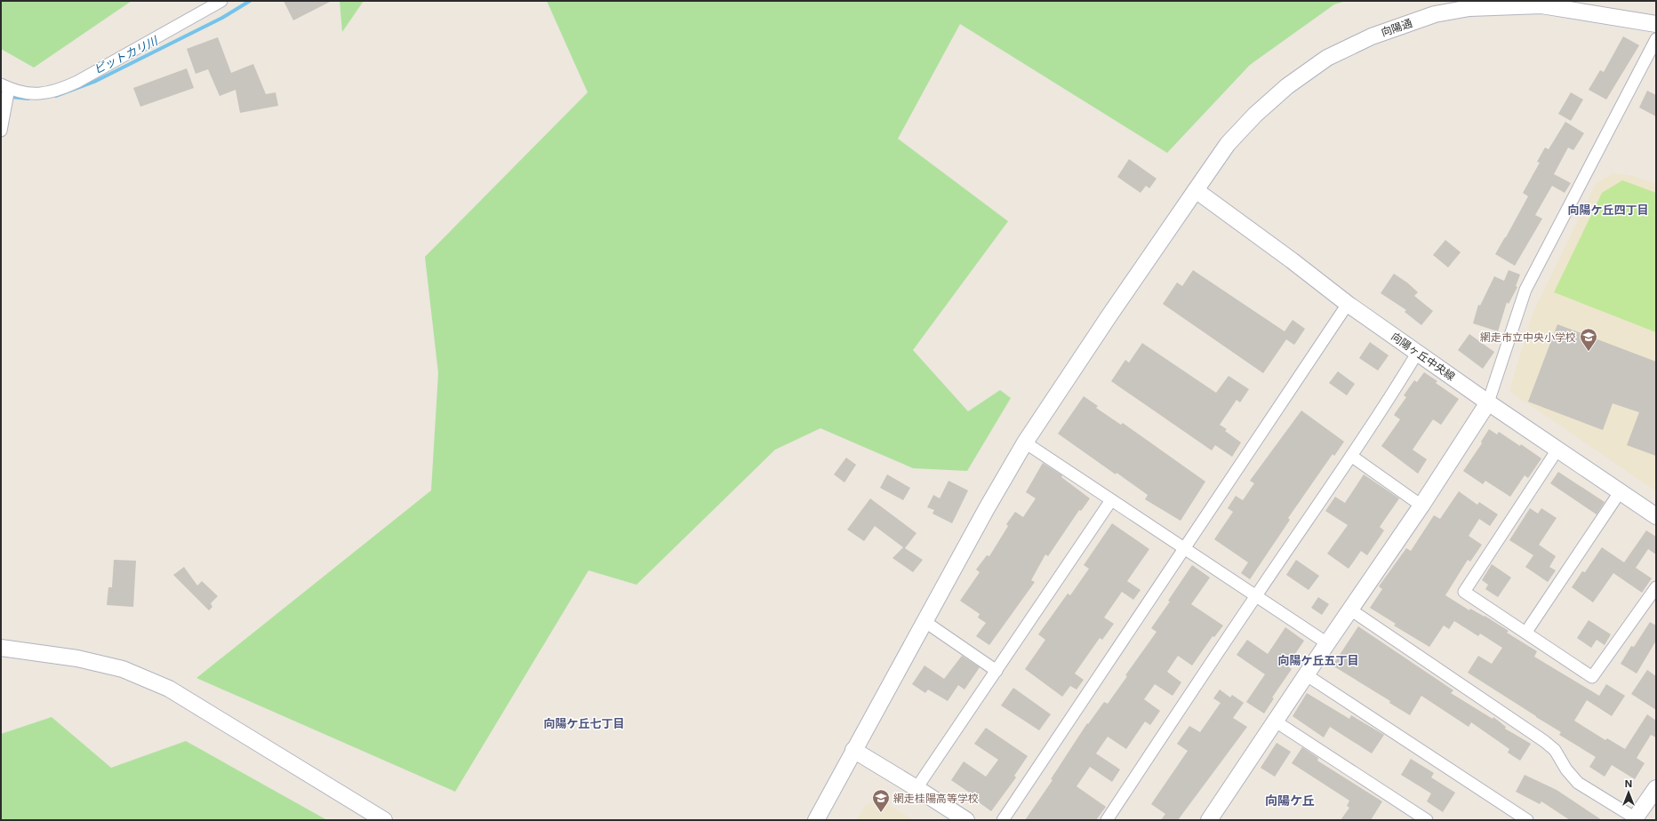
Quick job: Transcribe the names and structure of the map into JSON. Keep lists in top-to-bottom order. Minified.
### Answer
{"streets":{"street":["向陽通","向陽ヶ丘中央線"]},"crossings":[["向陽通","向陽ヶ丘中央線"]],"districts":["向陽ケ丘四丁目","向陽ケ丘五丁目","向陽ケ丘七丁目","向陽ケ丘"],"water":["ピットカリ川"],"places":{"school or university":["網走市立中央小学校","網走桂陽高等学校"]},"north":"top"}
